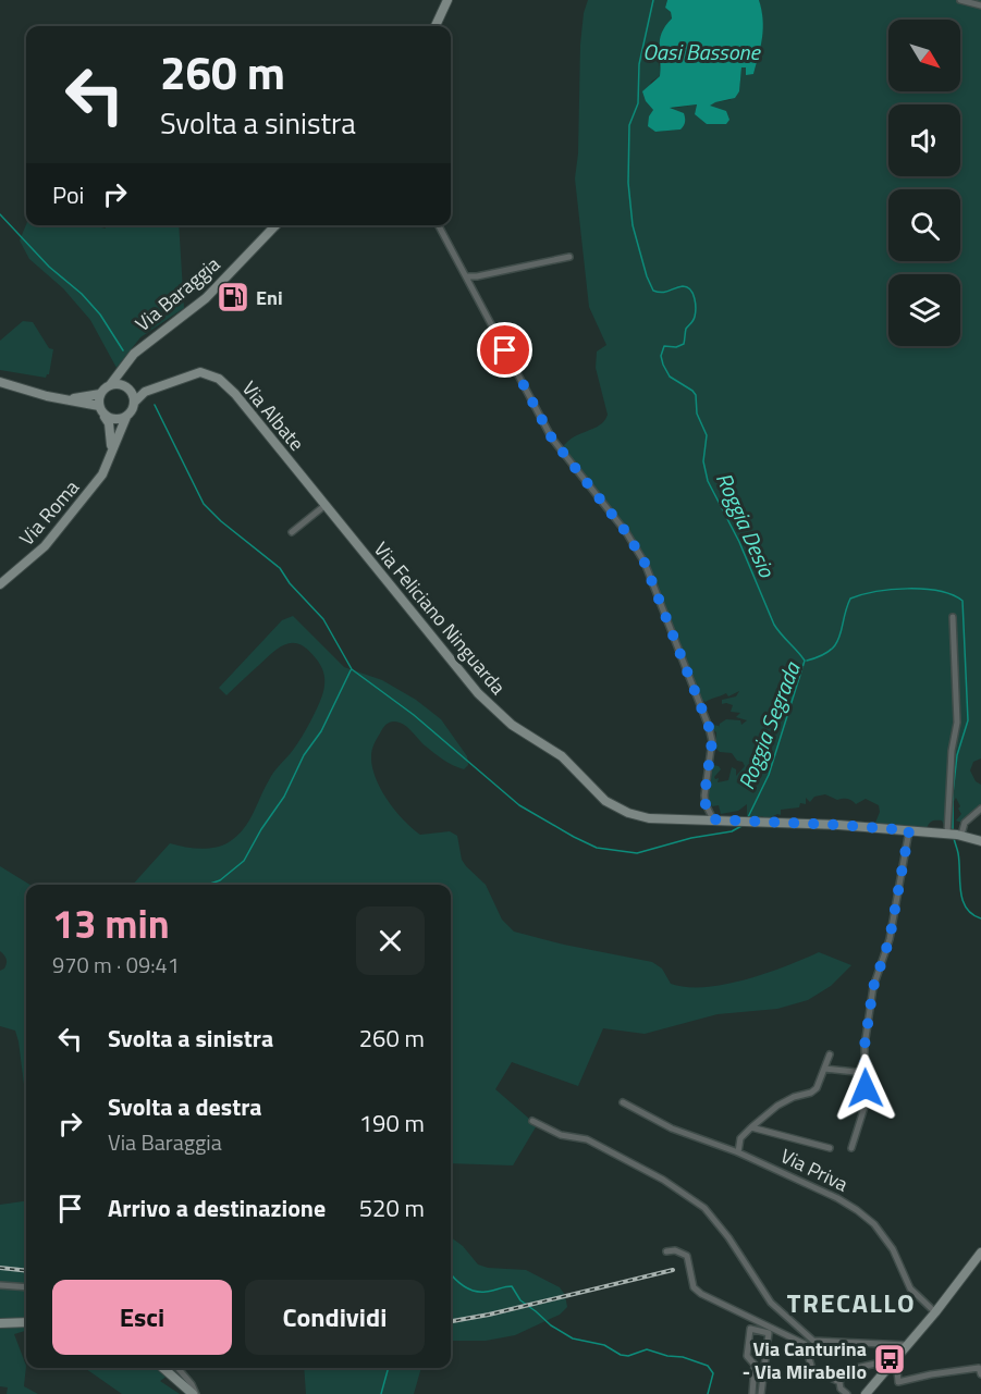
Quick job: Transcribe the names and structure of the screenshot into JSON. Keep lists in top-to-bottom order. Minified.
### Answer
{"streets":{"street":["Via Baraggia","Via Albate","Via Roma","Via Feliciano Ninguarda","Via Priva"]},"crossings":[["Via Baraggia","Via Albate"],["Via Baraggia","Via Roma"],["Via Albate","Via Roma"],["Via Albate","Via Feliciano Ninguarda"]],"districts":["TRECALLO"],"water":["Oasi Bassone","Roggia Desio","Roggia Segrada"],"places":{"fuel station":["Eni"],"bus stop":["Via Canturina - Via Mirabello"]},"north":"bottom right","page":{"turn":["260 m","Svolta a sinistra"],"then":"Poi","heading":["13 min","970 m · 09:41"],"list":[{"name":"Svolta a sinistra","value":"260 m"},{"name":"Svolta a destra","note":"Via Baraggia","value":"190 m"},{"name":"Arrivo a destinazione","value":"520 m"}],"buttons":["Esci","Condividi"]}}
